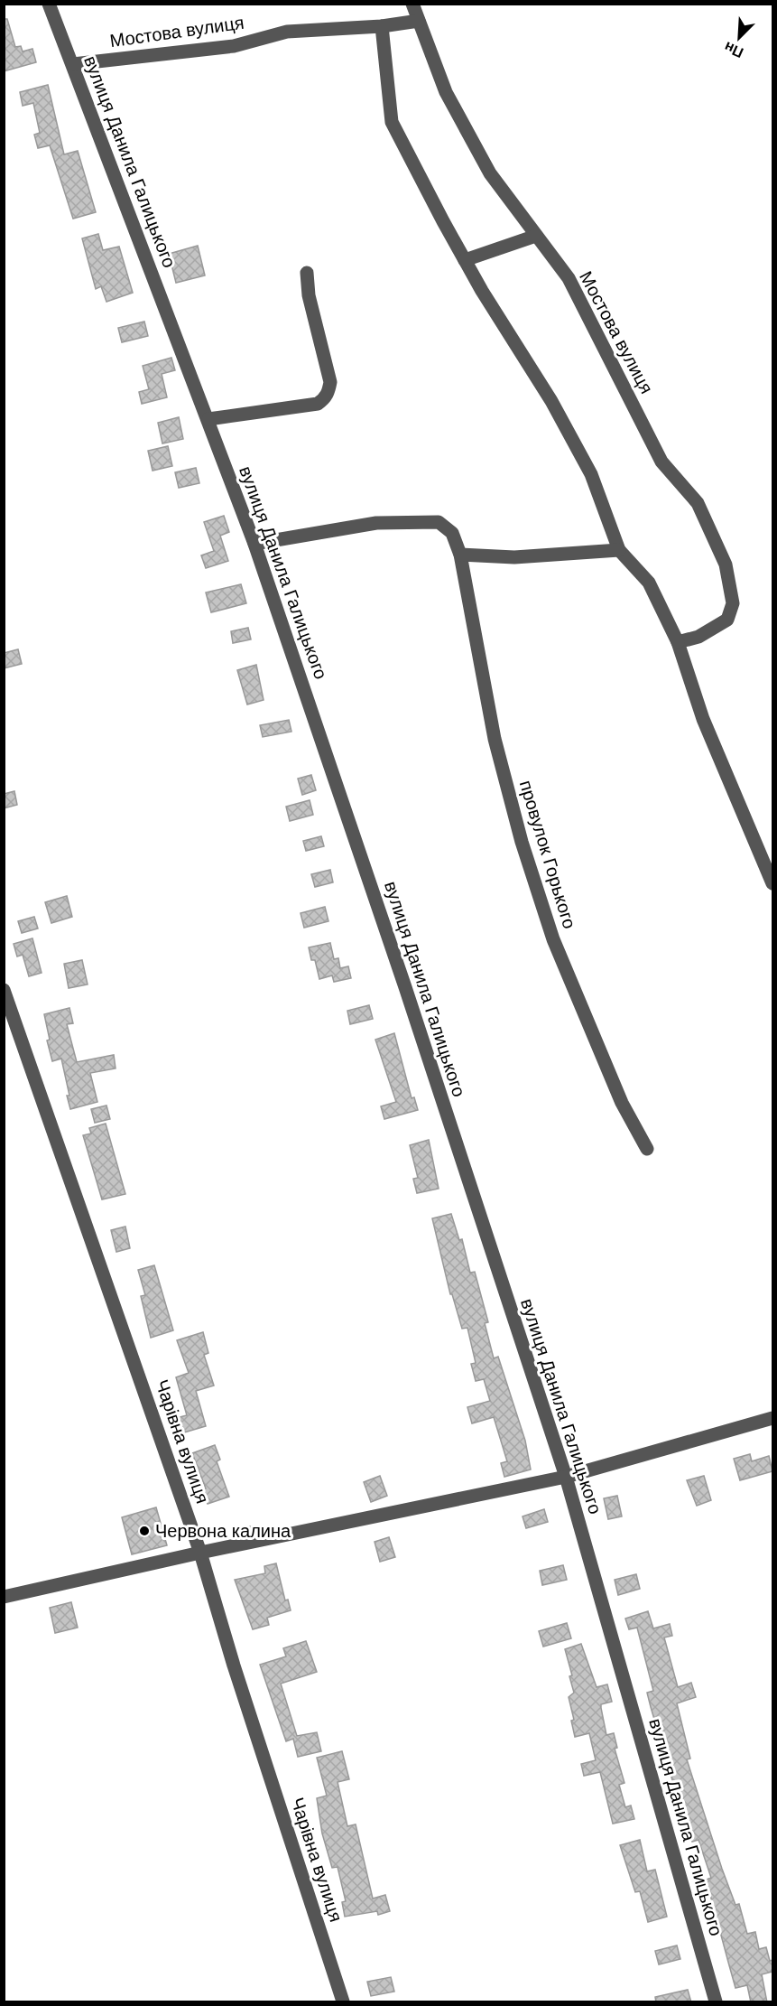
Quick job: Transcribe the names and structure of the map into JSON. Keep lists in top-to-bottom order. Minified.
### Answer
{"streets":{"street":["Мостова вулиця","вулиця Данила Галицького","провулок Горького","Чарівна вулиця"]},"crossings":[["Мостова вулиця","вулиця Данила Галицького"],["вулиця Данила Галицького","провулок Горького"]],"places":["Червона калина"],"north":"bottom left"}
